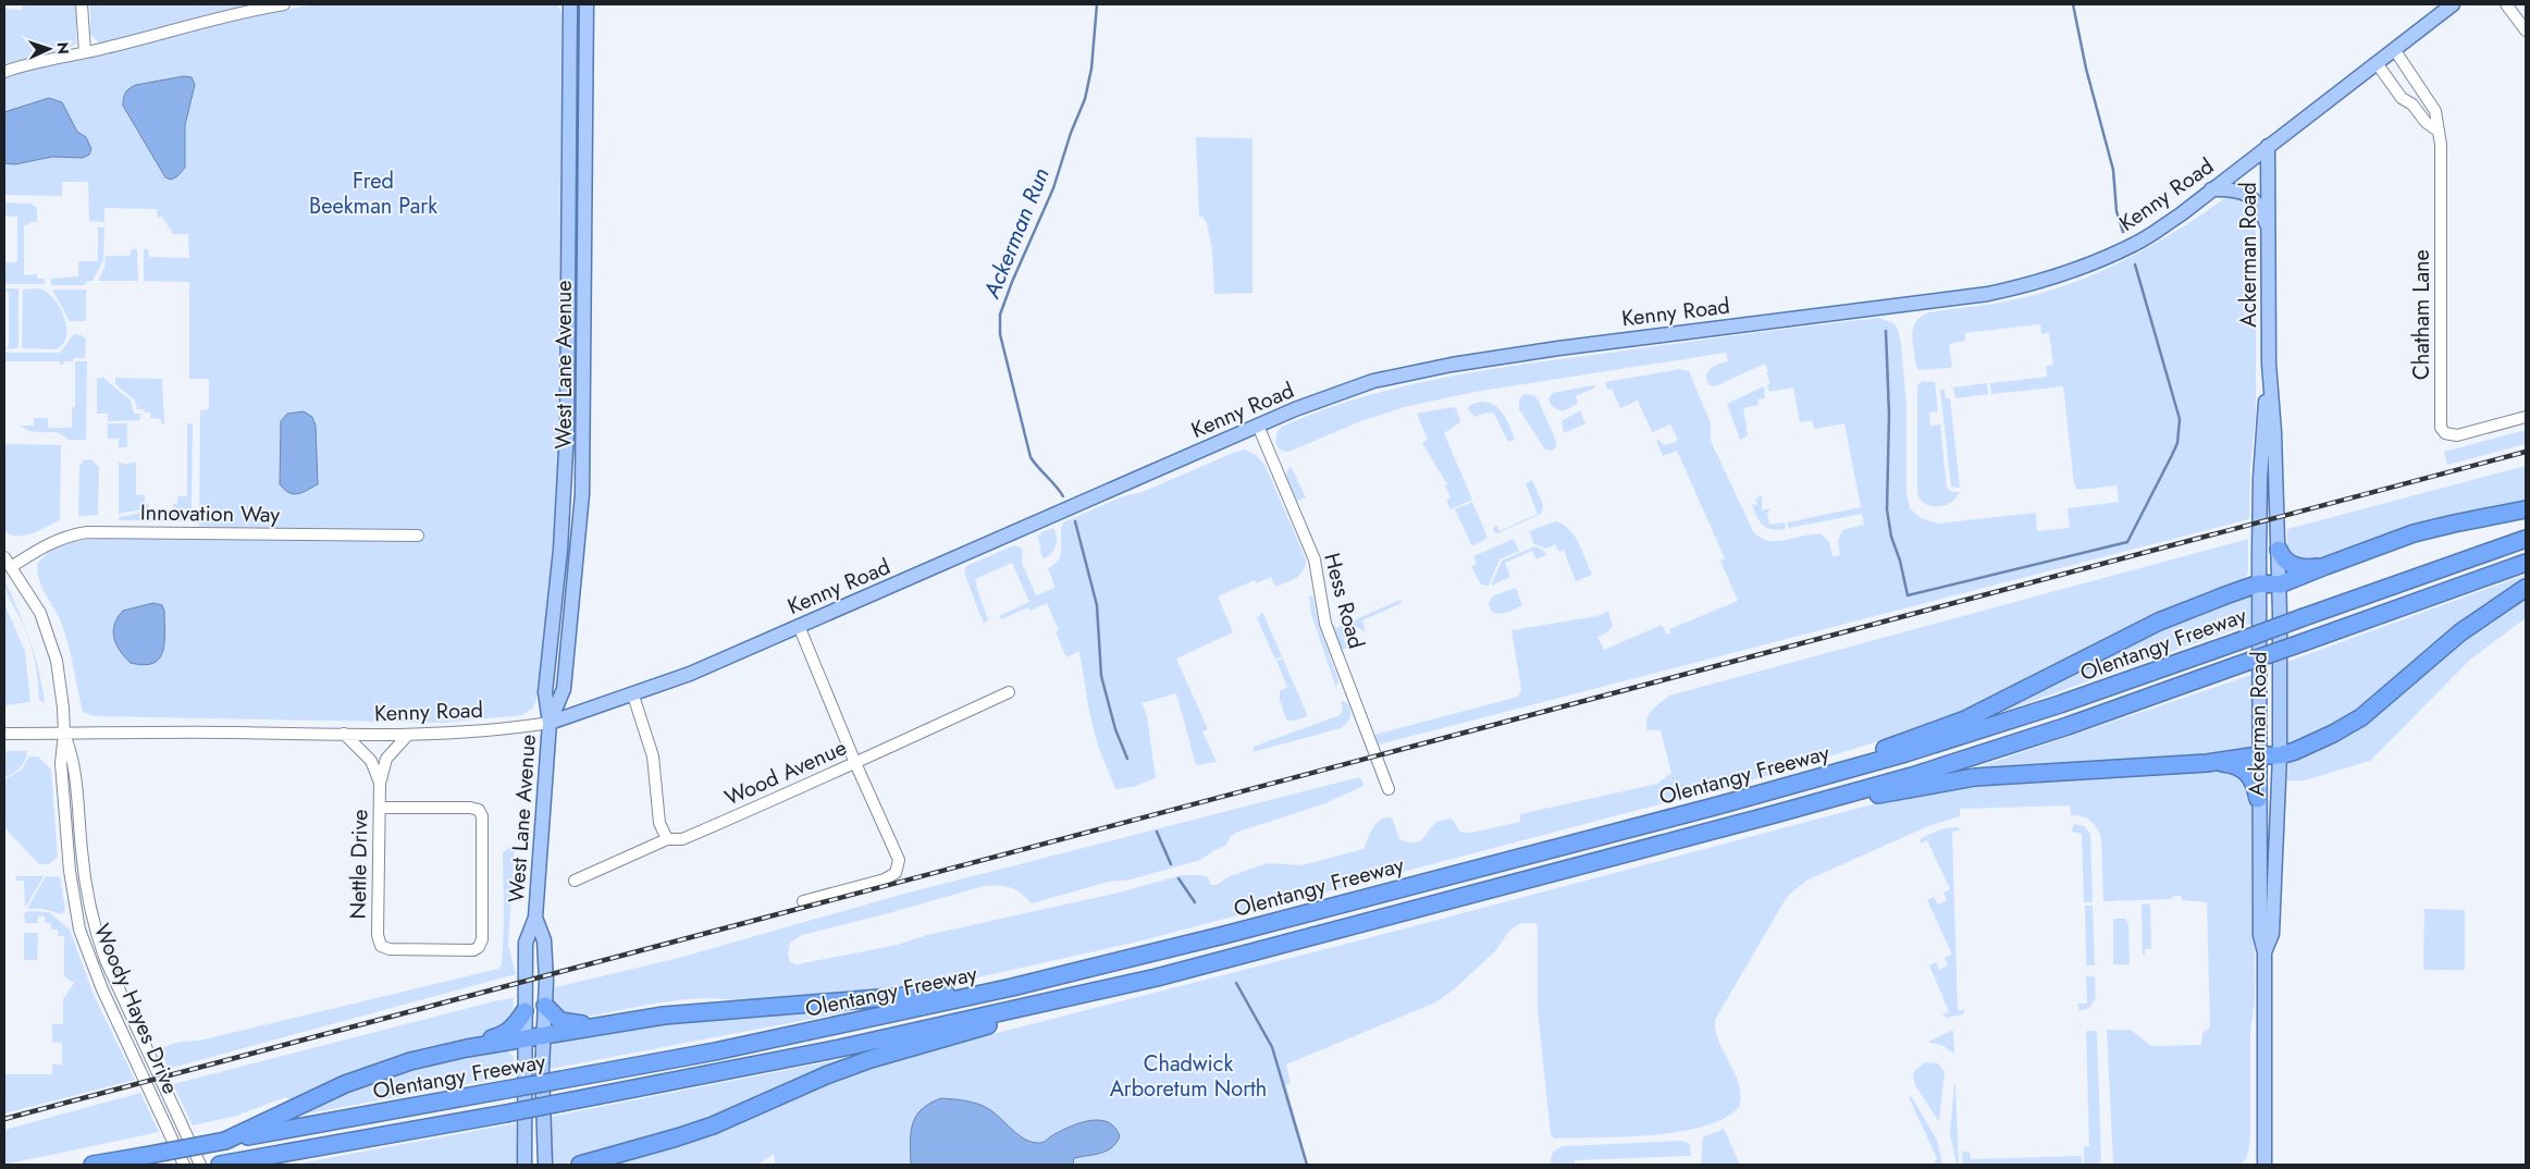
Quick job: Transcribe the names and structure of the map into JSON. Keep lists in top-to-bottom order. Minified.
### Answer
{"streets":{"highway":["Olentangy Freeway"],"main road":["Kenny Road","Ackerman Road","West Lane Avenue"],"street":["Chatham Lane","Innovation Way","Hess Road","Wood Avenue","Nettle Drive","Woody Hayes Drive"]},"crossings":[["Kenny Road","Ackerman Road"],["Kenny Road","Chatham Lane"],["Kenny Road","West Lane Avenue"],["Kenny Road","Hess Road"],["Kenny Road","Nettle Drive"],["Kenny Road","Woody Hayes Drive"]],"water":["Ackerman Run"],"parks":["Fred Beekman Park","Chadwick Arboretum North"],"north":"right"}
